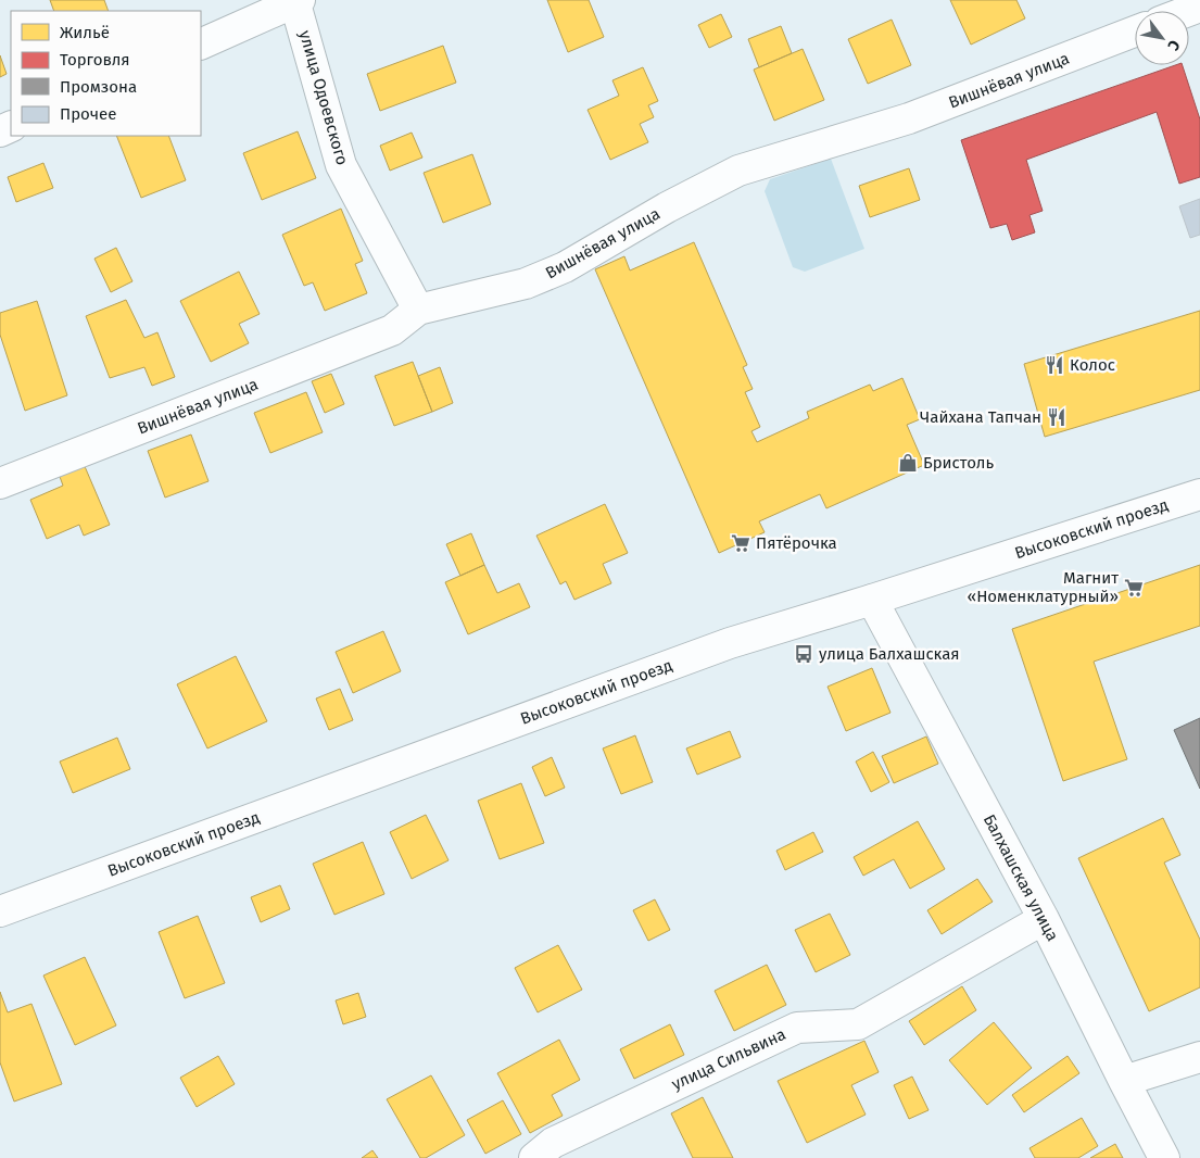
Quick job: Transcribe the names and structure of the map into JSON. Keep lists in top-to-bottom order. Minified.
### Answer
{"streets":{"street":["Вишнёвая улица","улица Одоевского","Высоковский проезд","Балхашская улица","улица Сильвина"]},"crossings":[["Вишнёвая улица","улица Одоевского"],["Высоковский проезд","Балхашская улица"],["Балхашская улица","улица Сильвина"]],"places":{"restaurant":["Колос","Чайхана Тапчан"],"shop":["Бристоль"],"supermarket":["Пятёрочка","Магнит «Номенклатурный»"],"bus stop":["улица Балхашская"]},"legend":["Жильё","Торговля","Промзона","Прочее"],"north":"bottom right"}
